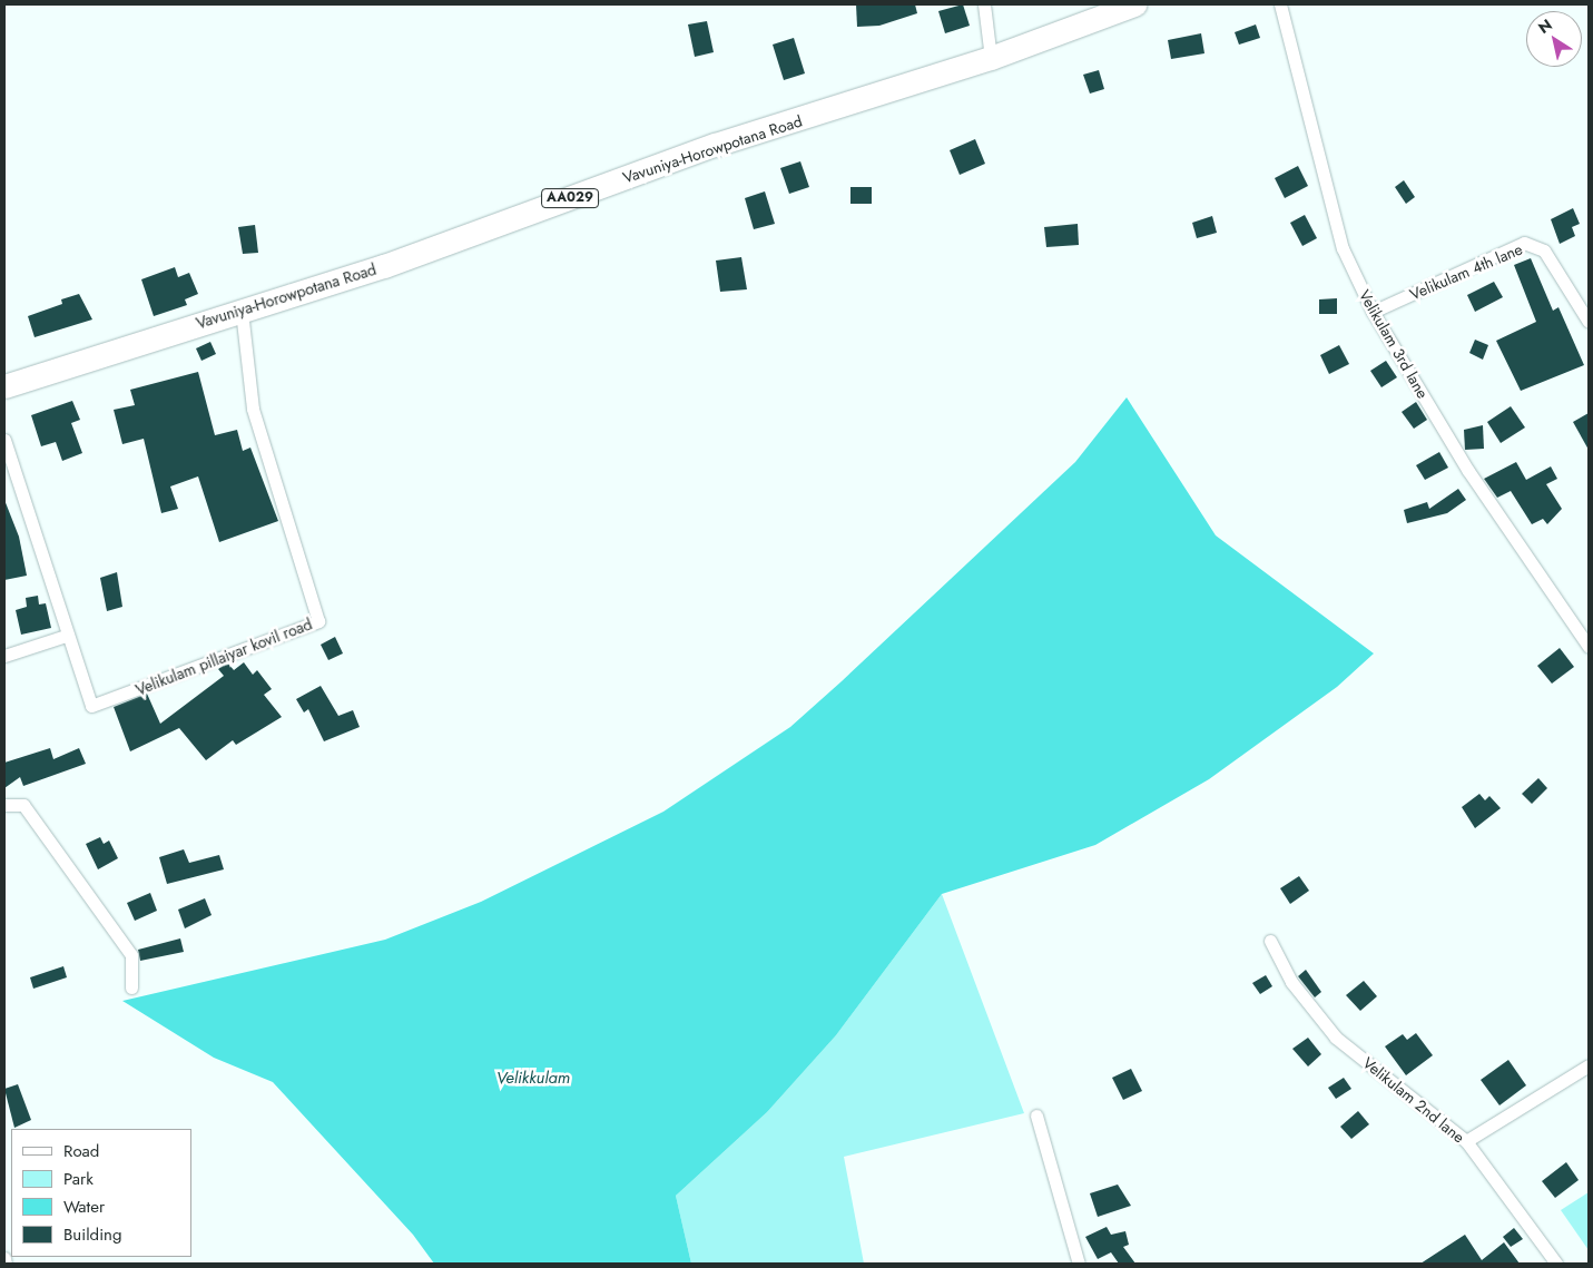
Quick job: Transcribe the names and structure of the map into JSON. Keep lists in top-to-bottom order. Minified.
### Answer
{"streets":{"highway":["Vavuniya-Horowpotana Road","AA029"],"street":["Velikulam 4th lane","Velikulam 3rd lane","Velikulam pillaiyar kovil road","Velikulam 2nd lane"]},"crossings":[["Vavuniya-Horowpotana Road","Velikulam pillaiyar kovil road"],["Velikulam 4th lane","Velikulam 3rd lane"]],"water":["Velikkulam"],"legend":["Road","Park","Water","Building"],"north":"top left"}
